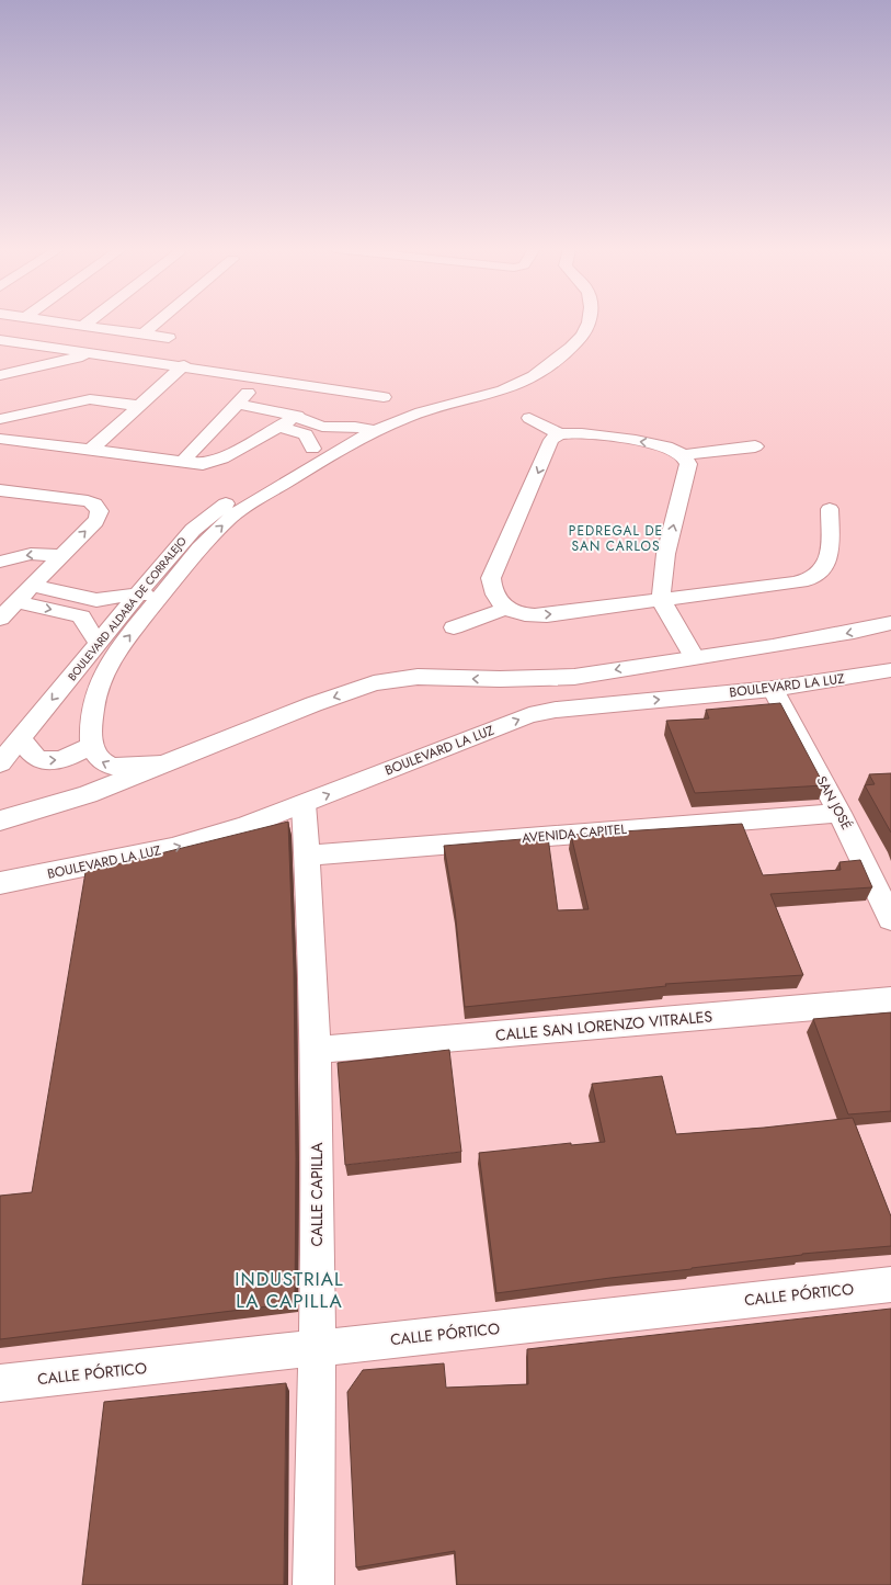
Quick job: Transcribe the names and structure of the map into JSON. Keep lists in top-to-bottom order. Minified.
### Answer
{"streets":{"street":["BOULEVARD ALDABA DE CORRALEJO","BOULEVARD LA LUZ","SAN JOSÉ","AVENIDA CAPITEL","CALLE SAN LORENZO VITRALES","CALLE CAPILLA","CALLE PÓRTICO"]},"crossings":[["BOULEVARD LA LUZ","SAN JOSÉ"],["BOULEVARD LA LUZ","CALLE CAPILLA"],["SAN JOSÉ","AVENIDA CAPITEL"],["AVENIDA CAPITEL","CALLE CAPILLA"],["CALLE SAN LORENZO VITRALES","CALLE CAPILLA"],["CALLE CAPILLA","CALLE PÓRTICO"]],"districts":["PEDREGAL DE SAN CARLOS","INDUSTRIAL LA CAPILLA"]}
